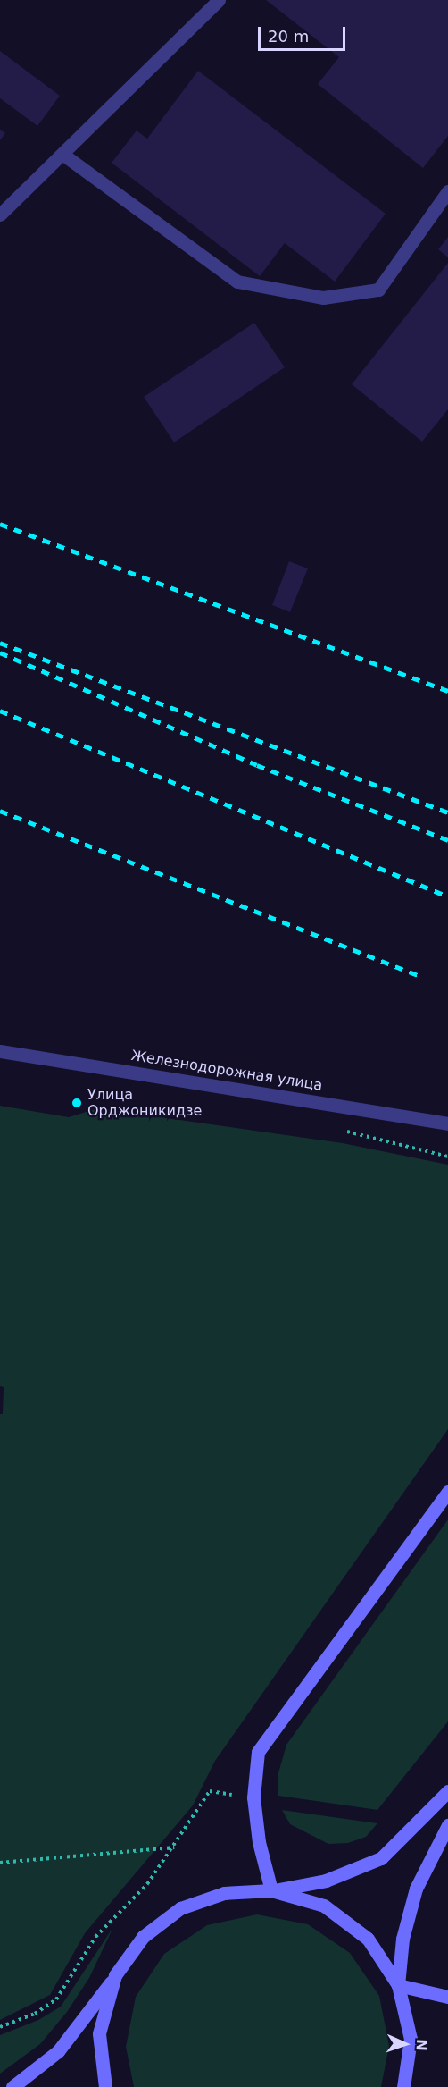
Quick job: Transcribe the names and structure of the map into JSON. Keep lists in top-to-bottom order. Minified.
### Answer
{"streets":{"street":["Железнодорожная улица"]},"places":["Улица Орджоникидзе"],"scale_bar":"20 m","north":"right"}
